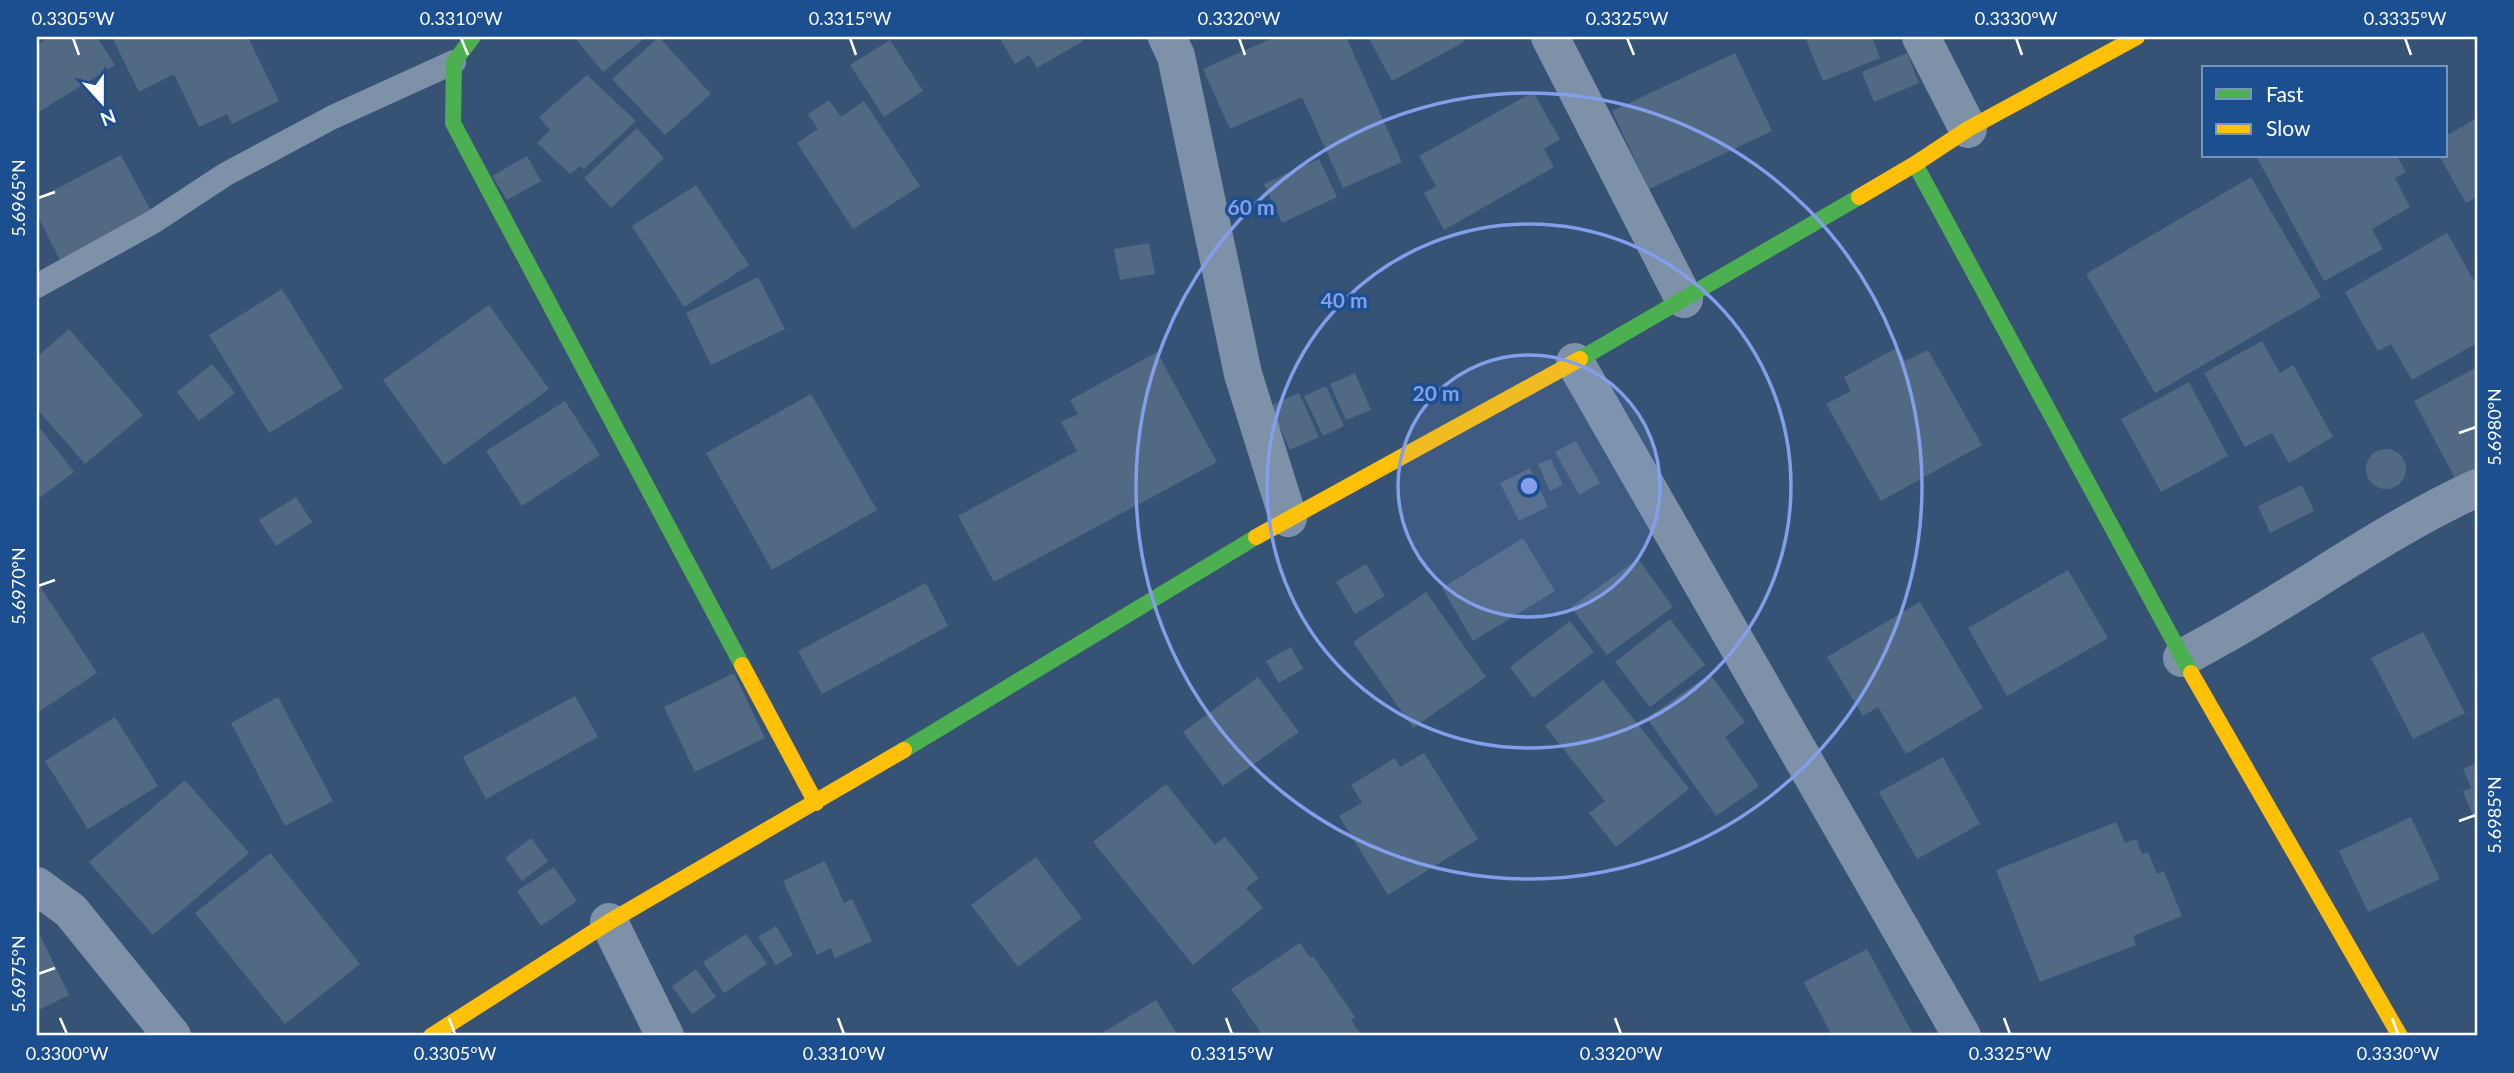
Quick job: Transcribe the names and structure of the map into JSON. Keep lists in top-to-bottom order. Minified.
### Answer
{"legend":["Fast","Slow"],"north":"bottom","coordinates":["0.3305°W","0.3310°W","0.3315°W","0.3320°W","0.3325°W","0.3330°W","0.3335°W","5.6965°N","5.6980°N","5.6970°N","5.6985°N","5.6975°N","0.3300°W"],"rings":["60 m","40 m","20 m"]}
